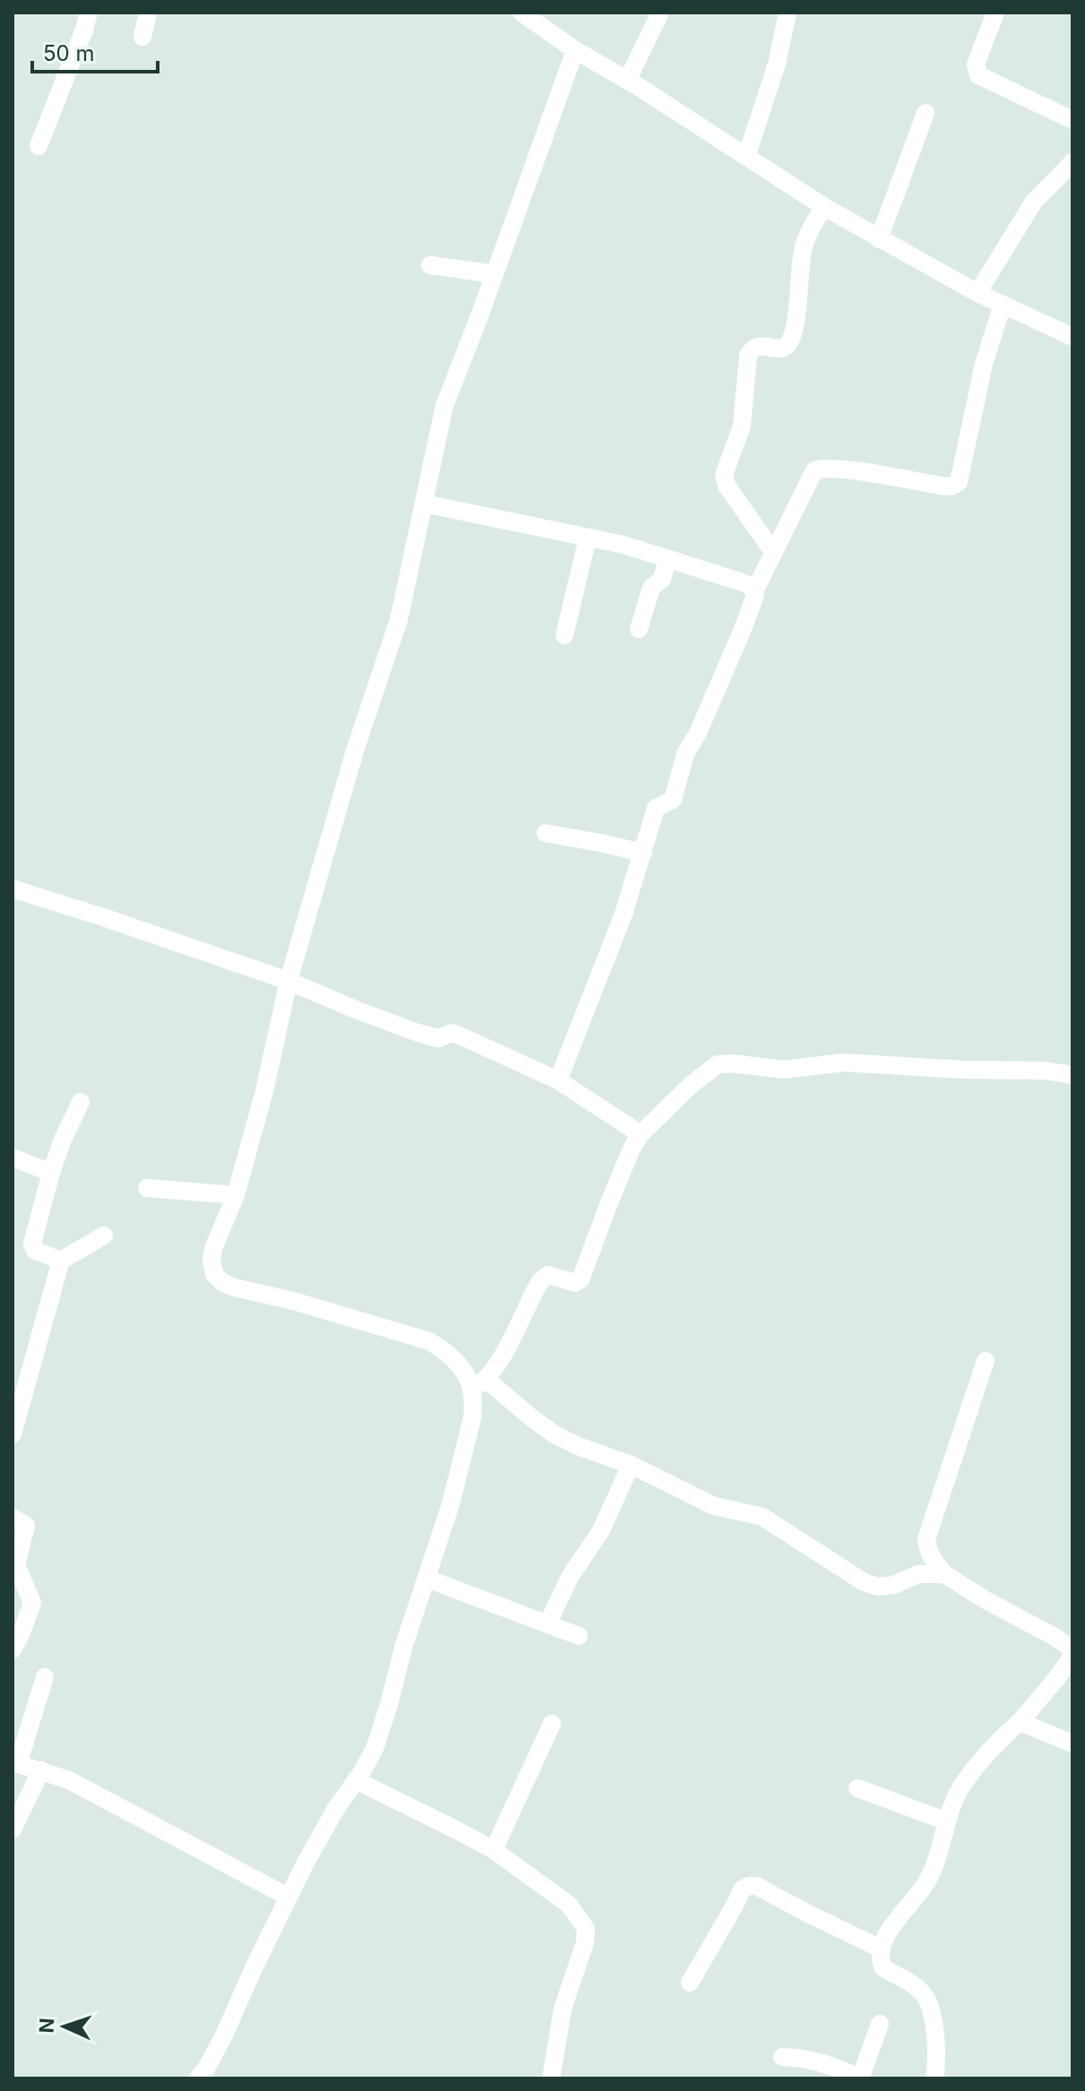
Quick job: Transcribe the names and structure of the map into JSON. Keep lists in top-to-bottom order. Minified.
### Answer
{"scale_bar":"50 m","north":"left"}
